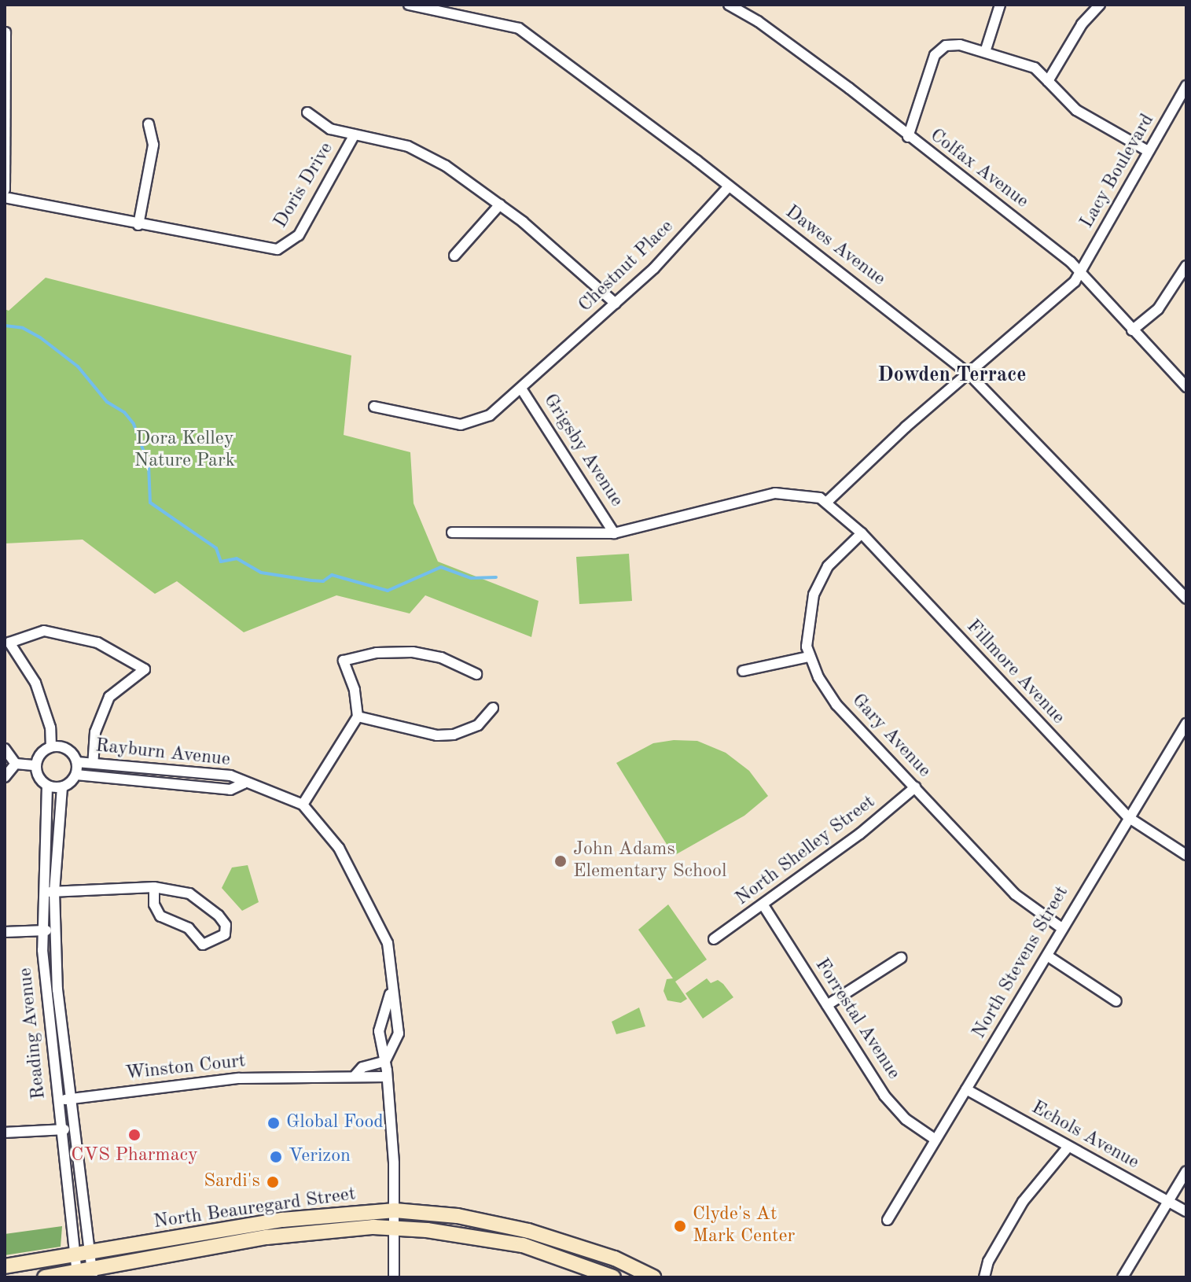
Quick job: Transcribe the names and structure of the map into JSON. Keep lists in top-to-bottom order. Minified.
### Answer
{"streets":{"main road":["North Beauregard Street"],"street":["Colfax Avenue","Lacy Boulevard","Doris Drive","Dawes Avenue","Chestnut Place","Grigsby Avenue","Fillmore Avenue","Gary Avenue","Rayburn Avenue","North Shelley Street","North Stevens Street","Forrestal Avenue","Reading Avenue","Winston Court","Echols Avenue"]},"crossings":[["Colfax Avenue","Lacy Boulevard"],["Lacy Boulevard","Dawes Avenue"],["Lacy Boulevard","Fillmore Avenue"],["Doris Drive","Chestnut Place"],["Dawes Avenue","Chestnut Place"],["Chestnut Place","Grigsby Avenue"],["Fillmore Avenue","Gary Avenue"],["Fillmore Avenue","North Stevens Street"],["Gary Avenue","North Shelley Street"],["Gary Avenue","North Stevens Street"],["Rayburn Avenue","Reading Avenue"],["North Shelley Street","Forrestal Avenue"],["North Stevens Street","Forrestal Avenue"],["North Stevens Street","Echols Avenue"],["Reading Avenue","Winston Court"],["Reading Avenue","North Beauregard Street"]],"districts":["Dowden Terrace"],"parks":["Dora Kelley Nature Park"],"places":["John Adams Elementary School","Global Food","CVS Pharmacy","Verizon","Sardi's","Clyde's At Mark Center"]}
